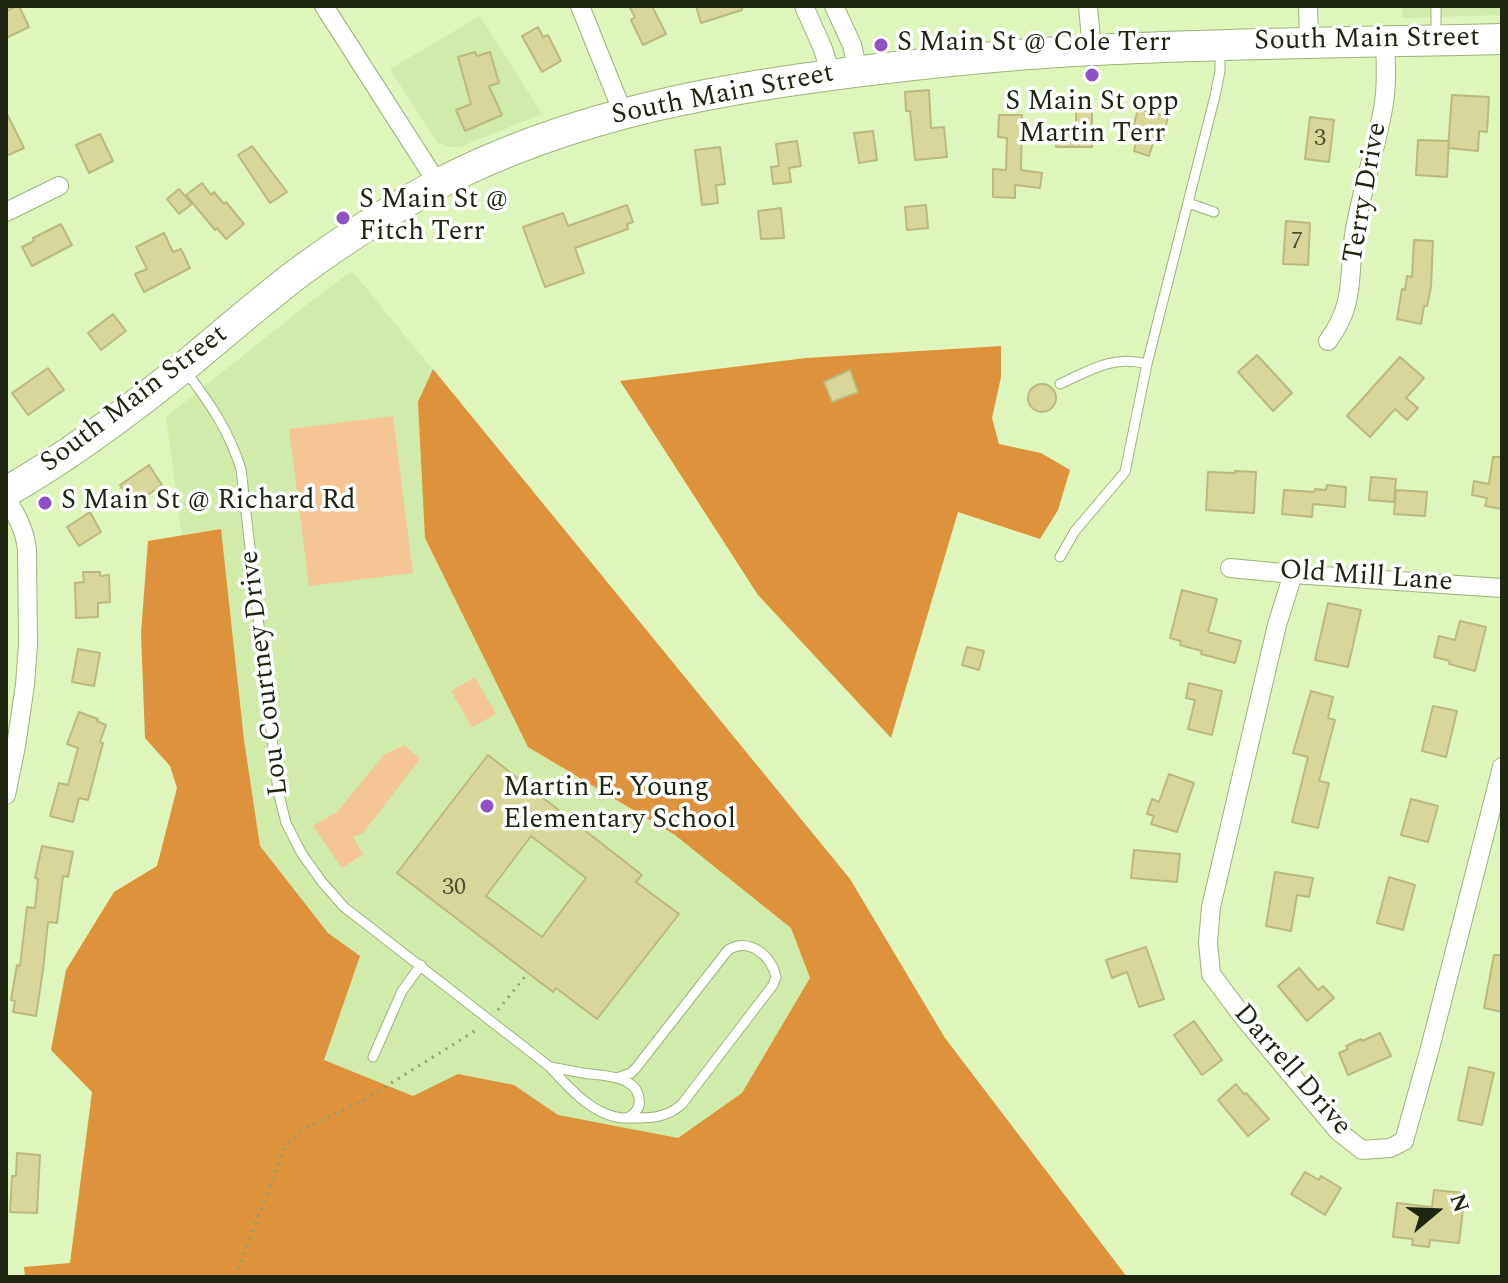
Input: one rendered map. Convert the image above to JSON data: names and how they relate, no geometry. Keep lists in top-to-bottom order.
{
  "streets": {
    "main road": ["South Main Street"],
    "street": ["Terry Drive", "Old Mill Lane", "Darrell Drive"],
    "lane": ["Lou Courtney Drive"]
  },
  "crossings": [
    ["South Main Street", "Terry Drive"],
    ["South Main Street", "Lou Courtney Drive"],
    ["Old Mill Lane", "Darrell Drive"]
  ],
  "places": [
    "S Main St @ Cole Terr",
    "S Main St opp Martin Terr",
    "S Main St @ Fitch Terr",
    "S Main St @ Richard Rd",
    "Martin E. Young Elementary School"
  ],
  "house_numbers": ["3", "7", "30"],
  "north": "right"
}
